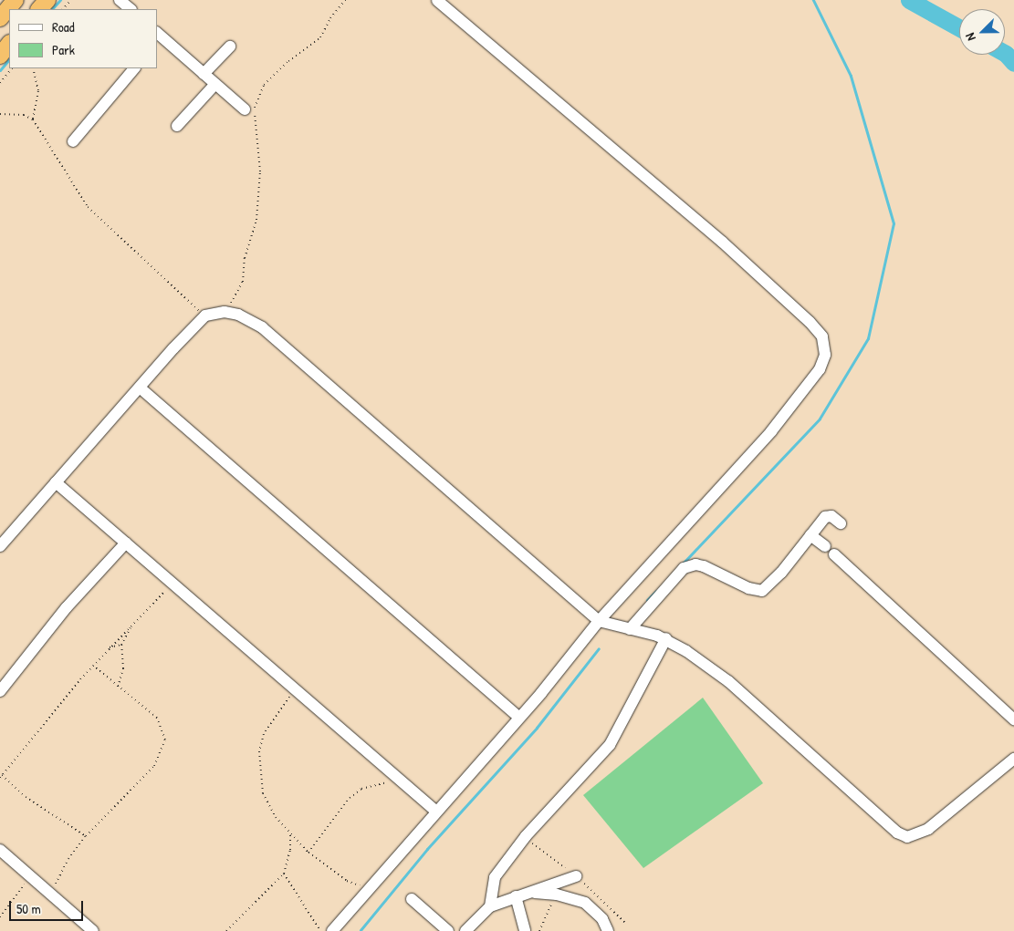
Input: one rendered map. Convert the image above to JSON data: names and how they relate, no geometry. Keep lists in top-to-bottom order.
{
  "legend": ["Road", "Park"],
  "scale_bar": "50 m",
  "north": "bottom left"
}
